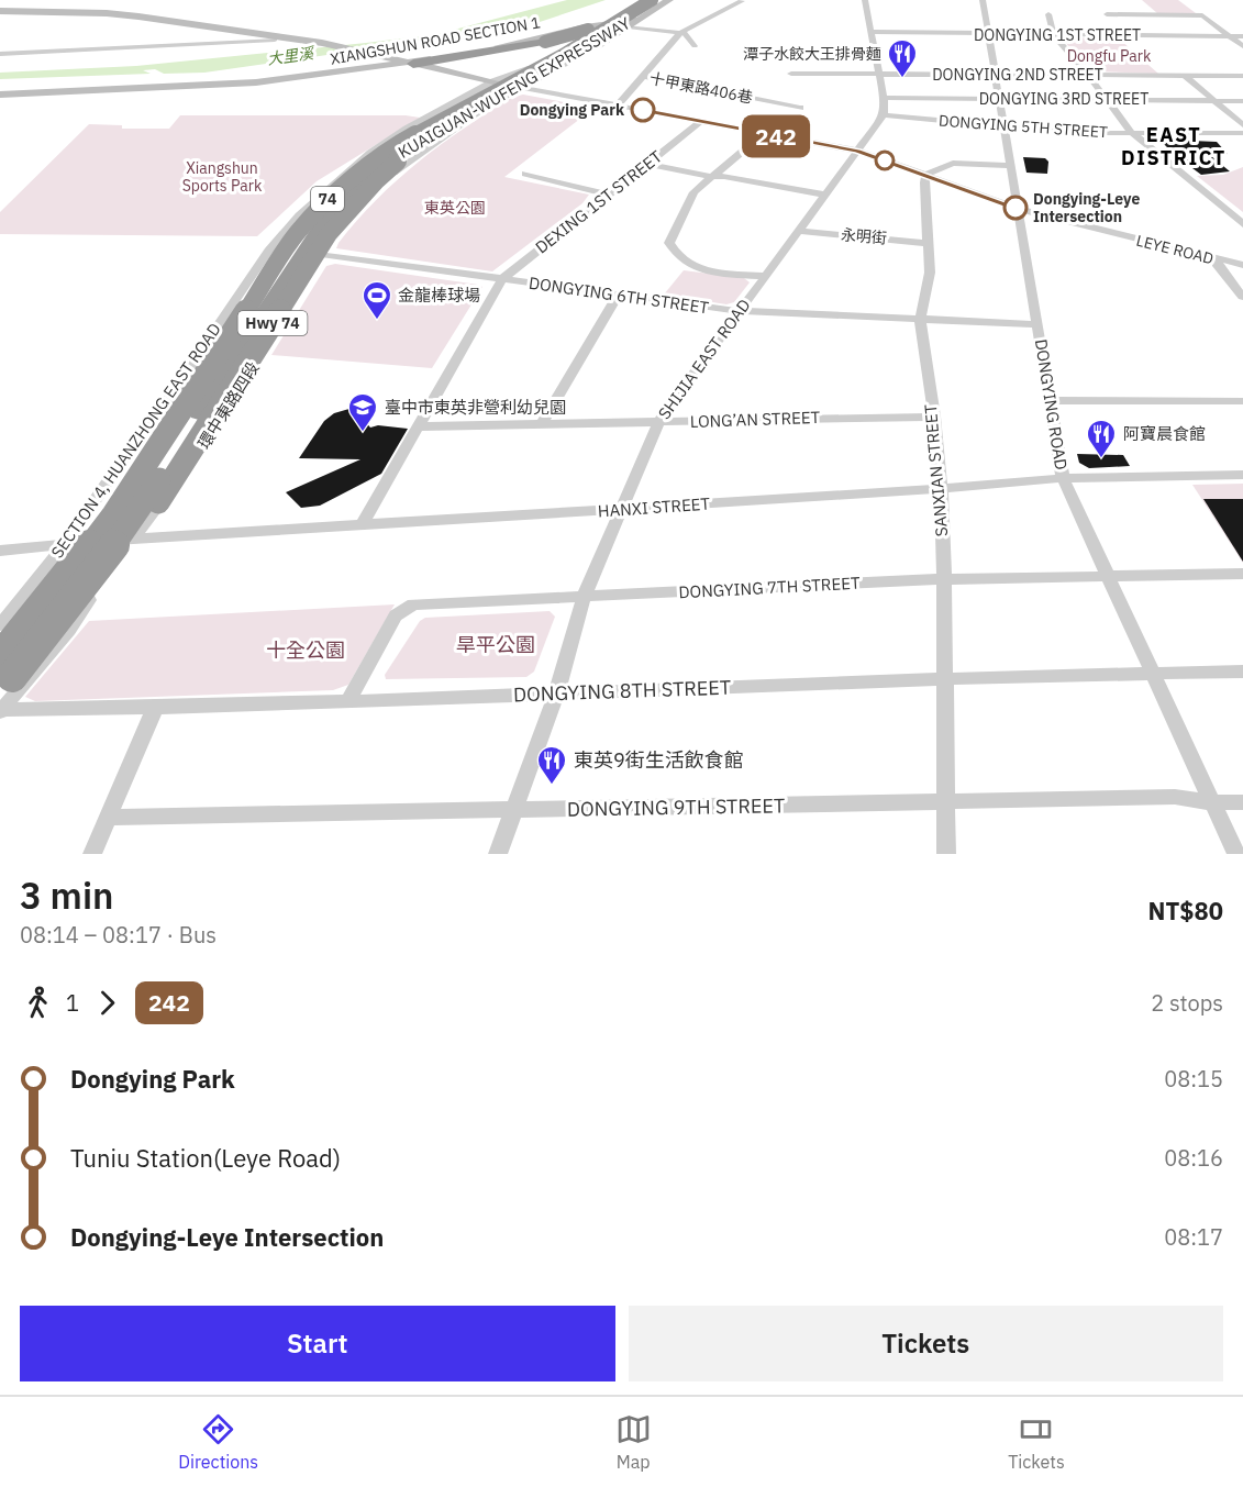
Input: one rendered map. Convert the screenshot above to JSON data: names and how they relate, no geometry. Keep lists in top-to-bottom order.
{
  "streets": {
    "highway": ["KUAIGUAN-WUFENG EXPRESSWAY", "74", "Hwy 74"],
    "street": [
      "DONGYING 1ST STREET",
      "XIANGSHUN ROAD SECTION 1",
      "DONGYING 2ND STREET",
      "十甲東路406巷",
      "DONGYING 3RD STREET",
      "DONGYING 5TH STREET",
      "DEXING 1ST STREET",
      "永明街",
      "LEYE ROAD",
      "DONGYING 6TH STREET",
      "SHIJIA EAST ROAD",
      "DONGYING ROAD",
      "環中東路四段",
      "LONG’AN STREET",
      "SECTION 4, HUANZHONG EAST ROAD",
      "SANXIAN STREET",
      "HANXI STREET",
      "DONGYING 7TH STREET",
      "DONGYING 8TH STREET",
      "DONGYING 9TH STREET"
    ]
  },
  "crossings": [
    ["DONGYING 1ST STREET", "DONGYING ROAD"],
    ["XIANGSHUN ROAD SECTION 1", "SECTION 4, HUANZHONG EAST ROAD"],
    ["DONGYING 2ND STREET", "DONGYING ROAD"],
    ["KUAIGUAN-WUFENG EXPRESSWAY", "Hwy 74"],
    ["DONGYING 3RD STREET", "DONGYING ROAD"],
    ["DONGYING 5TH STREET", "SHIJIA EAST ROAD"],
    ["DONGYING 5TH STREET", "DONGYING ROAD"],
    ["DEXING 1ST STREET", "LEYE ROAD"],
    ["DEXING 1ST STREET", "DONGYING 6TH STREET"],
    ["DEXING 1ST STREET", "LONG’AN STREET"],
    ["DEXING 1ST STREET", "HANXI STREET"],
    ["永明街", "SHIJIA EAST ROAD"],
    ["永明街", "SANXIAN STREET"],
    ["LEYE ROAD", "SHIJIA EAST ROAD"],
    ["LEYE ROAD", "DONGYING ROAD"],
    ["LEYE ROAD", "SECTION 4, HUANZHONG EAST ROAD"],
    ["LEYE ROAD", "SANXIAN STREET"],
    ["DONGYING 6TH STREET", "SHIJIA EAST ROAD"],
    ["DONGYING 6TH STREET", "DONGYING ROAD"],
    ["DONGYING 6TH STREET", "環中東路四段"],
    ["DONGYING 6TH STREET", "SANXIAN STREET"],
    ["Hwy 74", "環中東路四段"],
    ["Hwy 74", "SECTION 4, HUANZHONG EAST ROAD"],
    ["SHIJIA EAST ROAD", "LONG’AN STREET"],
    ["SHIJIA EAST ROAD", "HANXI STREET"],
    ["SHIJIA EAST ROAD", "DONGYING 7TH STREET"],
    ["SHIJIA EAST ROAD", "DONGYING 8TH STREET"],
    ["SHIJIA EAST ROAD", "DONGYING 9TH STREET"],
    ["DONGYING ROAD", "HANXI STREET"],
    ["DONGYING ROAD", "DONGYING 7TH STREET"],
    ["DONGYING ROAD", "DONGYING 8TH STREET"],
    ["DONGYING ROAD", "DONGYING 9TH STREET"],
    ["環中東路四段", "SECTION 4, HUANZHONG EAST ROAD"],
    ["LONG’AN STREET", "SANXIAN STREET"],
    ["SECTION 4, HUANZHONG EAST ROAD", "HANXI STREET"],
    ["SECTION 4, HUANZHONG EAST ROAD", "DONGYING 8TH STREET"],
    ["SANXIAN STREET", "HANXI STREET"],
    ["SANXIAN STREET", "DONGYING 7TH STREET"],
    ["SANXIAN STREET", "DONGYING 8TH STREET"],
    ["SANXIAN STREET", "DONGYING 9TH STREET"],
    ["DONGYING 7TH STREET", "DONGYING 8TH STREET"]
  ],
  "districts": ["EAST DISTRICT"],
  "water": ["大里溪"],
  "parks": [
    "Dongfu Park",
    "Xiangshun Sports Park",
    "東英公園",
    "旱平公園",
    "十全公園"
  ],
  "places": {
    "restaurant": ["潭子水餃大王排骨麵", "阿寶晨食館", "東英9街生活飲食館"],
    "other": ["Dongying Park", "Dongying-Leye Intersection"],
    "sports": ["金龍棒球場"],
    "school or university": ["臺中市東英非營利幼兒園"]
  },
  "lines": ["bus line 242"],
  "page": {
    "on_map": "242",
    "heading": ["3 min", "08:14 – 08:17 · Bus", "NT$80"],
    "legs": ["1", "242", "2 stops"],
    "list": [
      {
        "name": "Dongying Park",
        "value": "08:15"
      },
      {
        "name": "Tuniu Station(Leye Road)",
        "value": "08:16"
      },
      {
        "name": "Dongying-Leye Intersection",
        "value": "08:17"
      }
    ],
    "buttons": ["Start", "Tickets"],
    "tabs": ["Directions", "Map", "Tickets"]
  }
}
